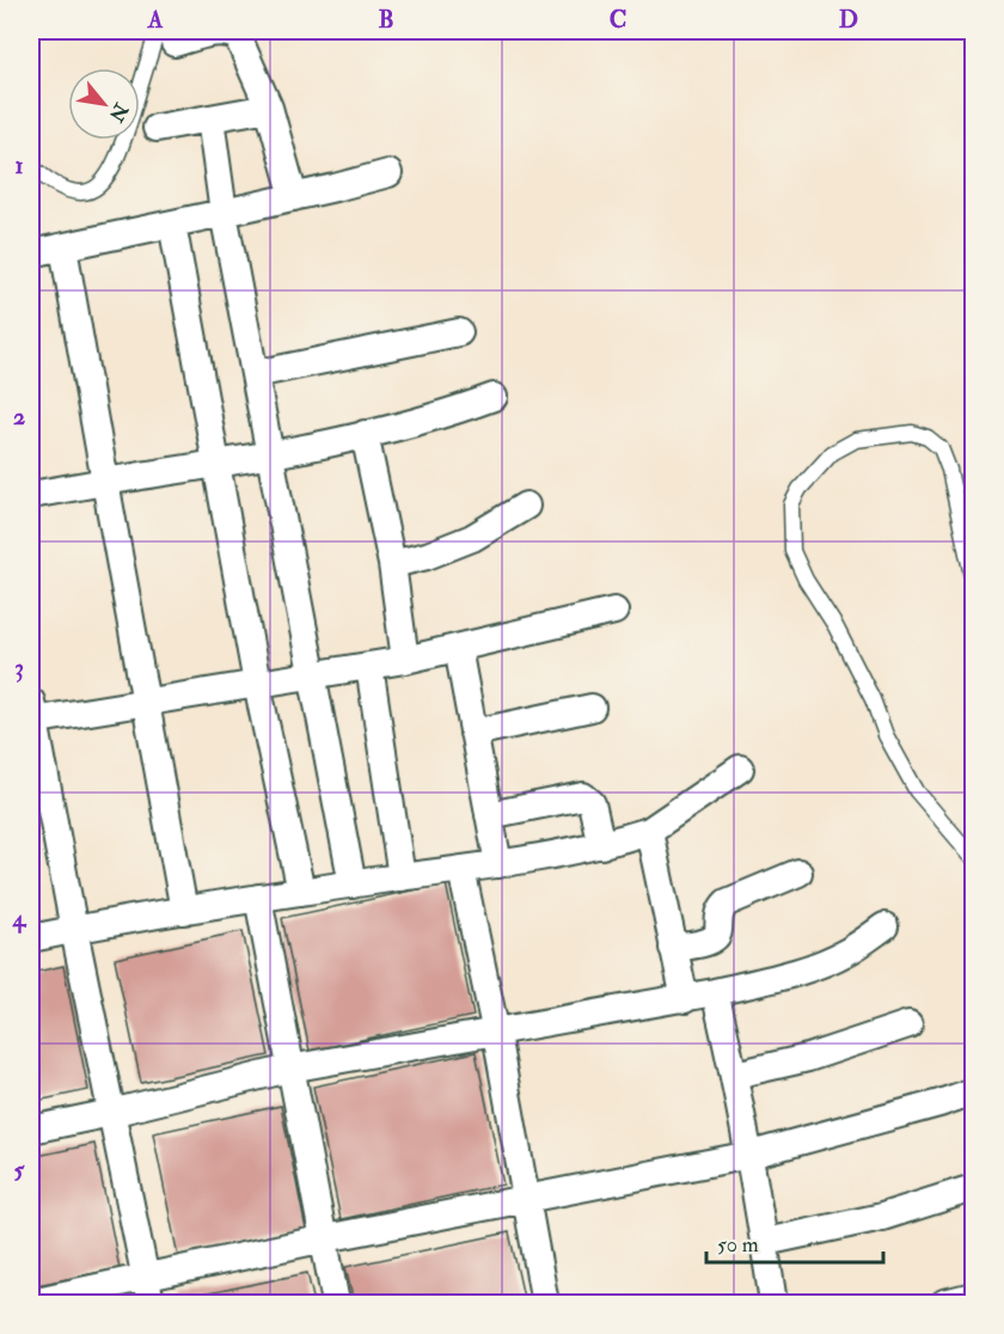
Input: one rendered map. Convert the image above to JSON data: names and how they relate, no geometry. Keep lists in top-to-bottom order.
{
  "scale_bar": "50 m",
  "north": "bottom right",
  "grid": {
    "columns": [
      "A",
      "B",
      "C",
      "D"
    ],
    "rows": [
      "1",
      "2",
      "3",
      "4",
      "5"
    ]
  }
}
